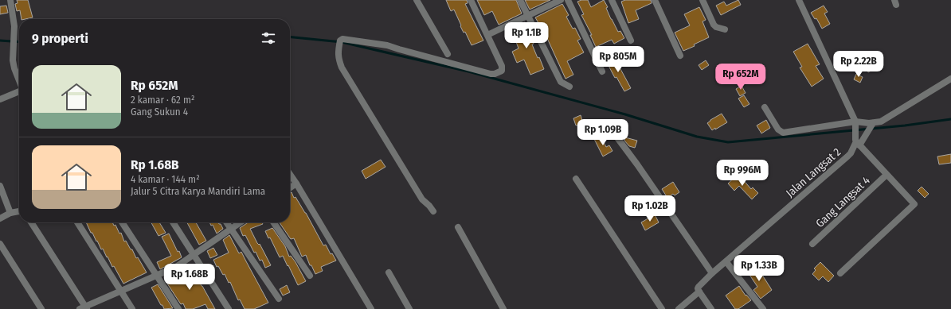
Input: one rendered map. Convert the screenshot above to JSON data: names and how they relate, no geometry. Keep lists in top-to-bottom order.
{
  "streets": {
    "street": ["Jalan Langsat 2", "Gang Langsat 4"]
  },
  "page": {
    "heading": "9 properti",
    "price": [
      "Rp 1.1B",
      "Rp 805M",
      "Rp 2.22B",
      "Rp 652M",
      "Rp 1.09B",
      "Rp 996M",
      "Rp 1.02B",
      "Rp 1.33B",
      "Rp 1.68B"
    ],
    "list": [
      {
        "name": "Rp 652M",
        "note": "2 kamar · 62 m² · Gang Sukun 4"
      },
      {
        "name": "Rp 1.68B",
        "note": "4 kamar · 144 m² · Jalur 5 Citra Karya Mandiri Lama"
      }
    ]
  }
}
